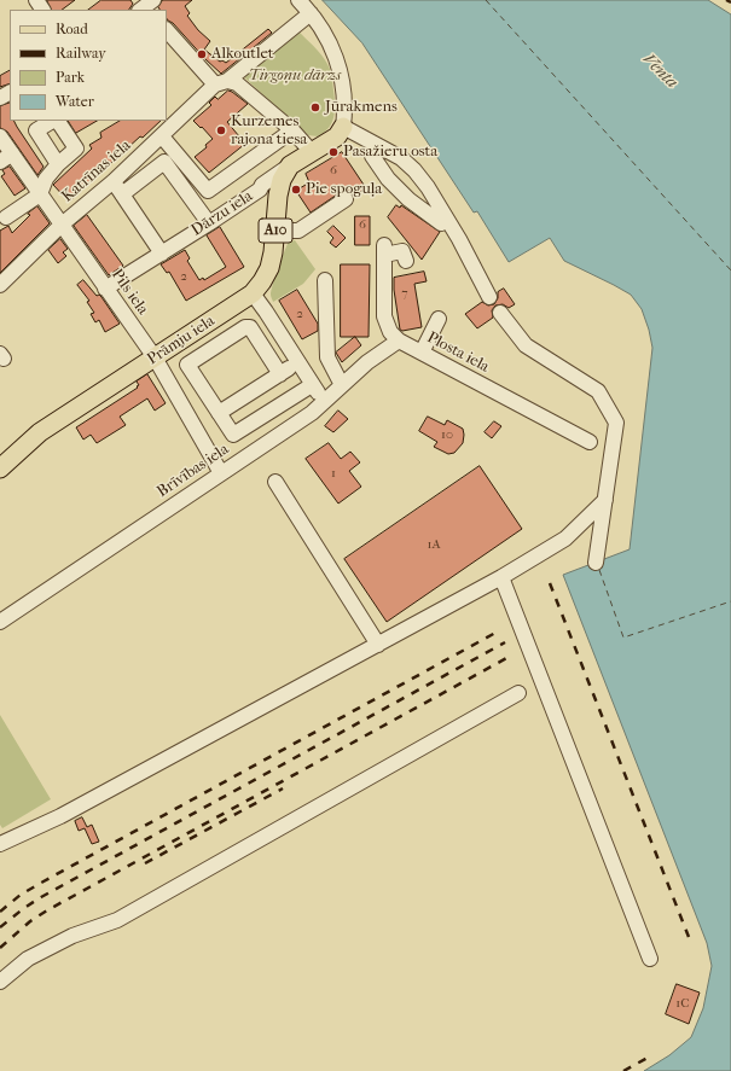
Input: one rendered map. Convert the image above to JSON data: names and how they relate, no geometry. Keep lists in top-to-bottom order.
{
  "streets": {
    "main road": ["Dārzu iela", "A10", "Prāmju iela"],
    "street": [
      "Katrīnas iela",
      "Pils iela",
      "Plosta iela",
      "Brīvības iela"
    ]
  },
  "crossings": [
    ["Katrīnas iela", "Pils iela"],
    ["Dārzu iela", "Pils iela"],
    ["Dārzu iela", "Prāmju iela"],
    ["Pils iela", "Prāmju iela"],
    ["Pils iela", "Brīvības iela"],
    ["Plosta iela", "Brīvības iela"]
  ],
  "water": ["Venta"],
  "parks": ["Tirgoņu dārzs"],
  "places": [
    "Alkoutlet",
    "Jūrakmens",
    "Kurzemes rajona tiesa",
    "Pasažieru osta",
    "Pie spoguļa"
  ],
  "house_numbers": [
    "6",
    "6",
    "2",
    "7",
    "2",
    "10",
    "1",
    "1A",
    "1C"
  ],
  "legend": [
    "Road",
    "Railway",
    "Park",
    "Water"
  ]
}
